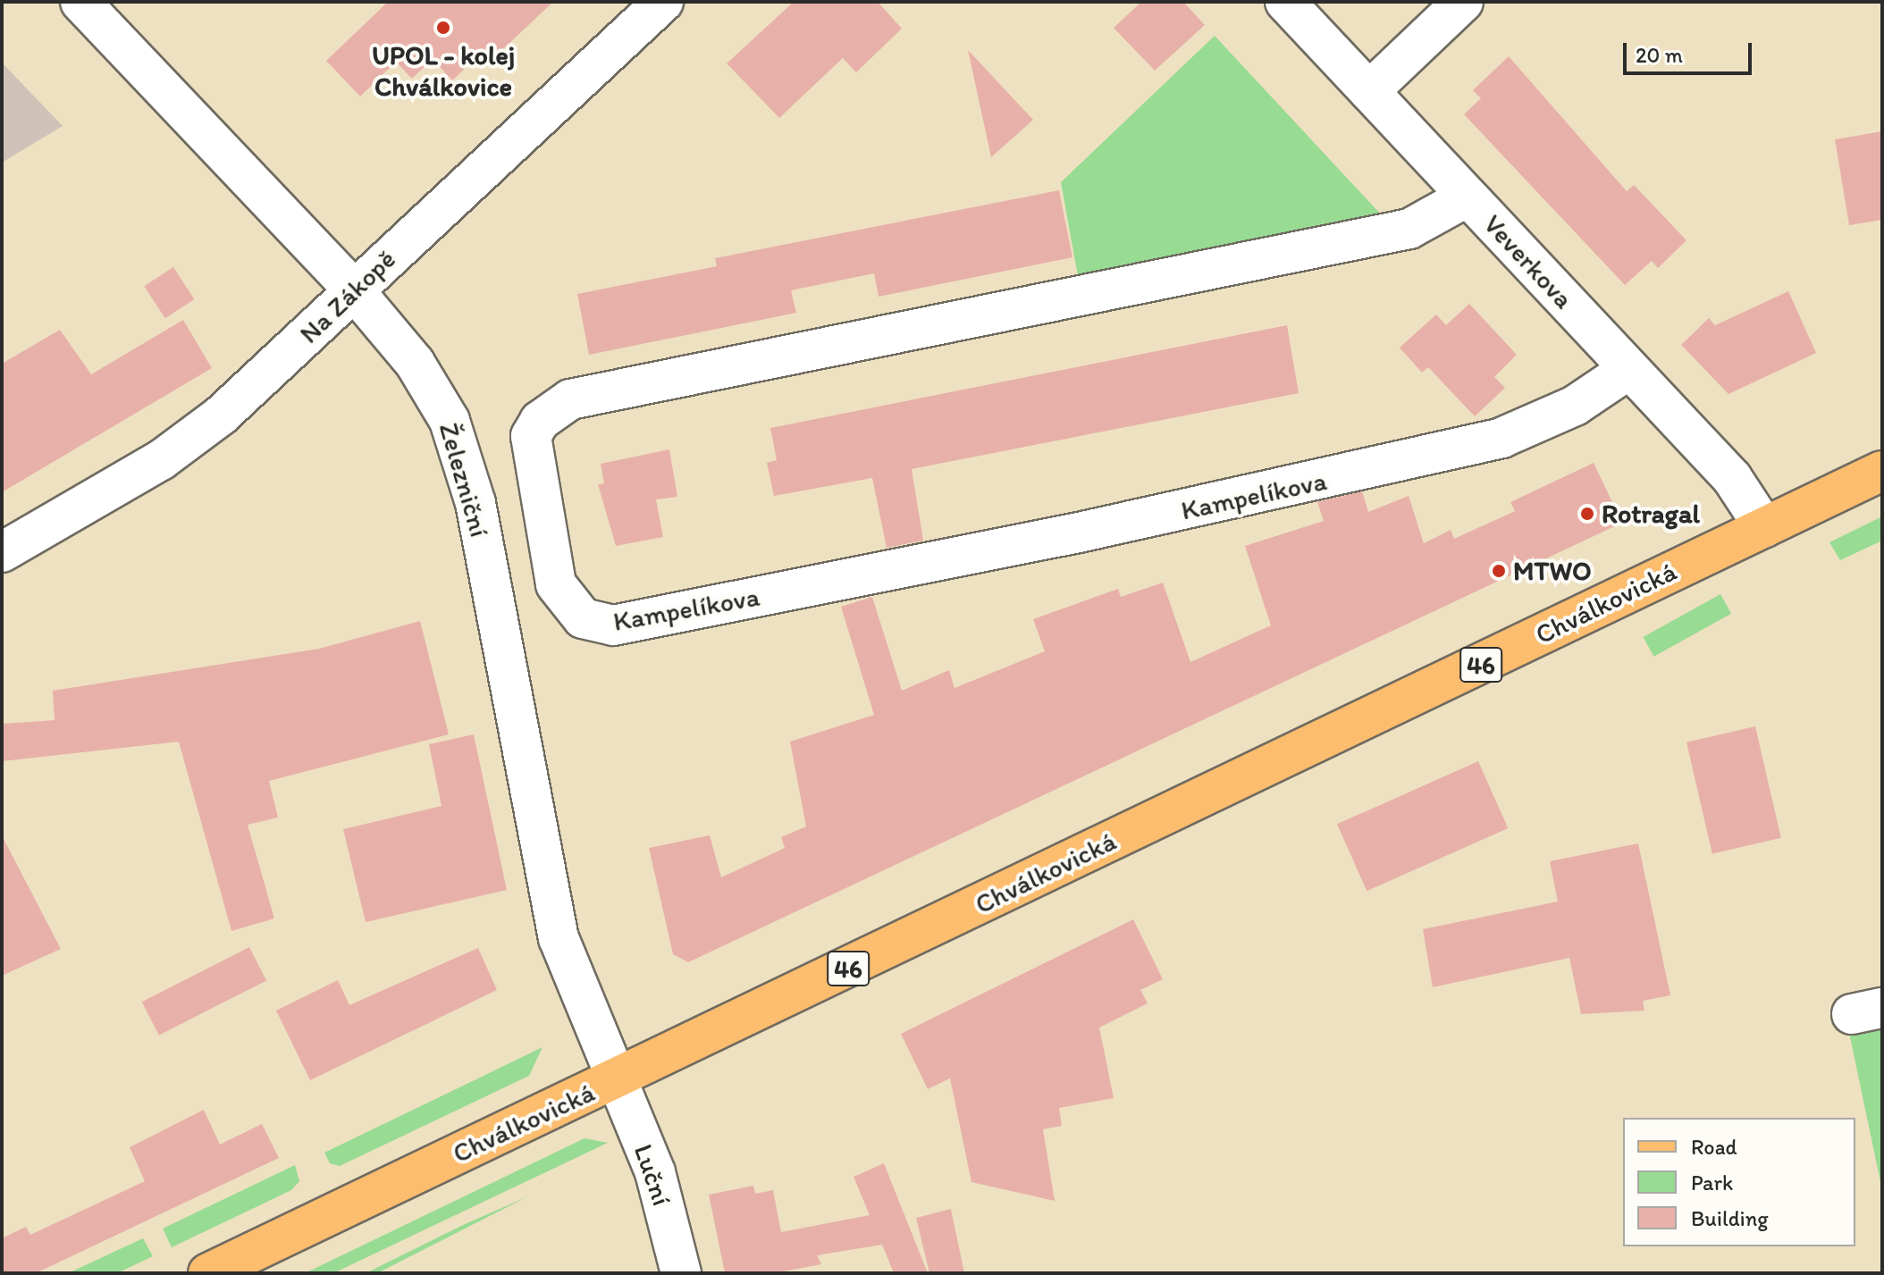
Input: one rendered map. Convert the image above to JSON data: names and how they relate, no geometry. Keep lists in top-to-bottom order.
{
  "streets": {
    "main road": ["Chválkovická", "46"],
    "street": [
      "Veverkova",
      "Na Zákopě",
      "Železniční",
      "Kampelíkova",
      "Luční"
    ]
  },
  "crossings": [
    ["Veverkova", "Kampelíkova"],
    ["Veverkova", "Chválkovická"],
    ["Na Zákopě", "Železniční"],
    ["Železniční", "Chválkovická"],
    ["Železniční", "Luční"],
    ["Chválkovická", "Luční"]
  ],
  "places": ["UPOL - kolej Chválkovice", "Rotragal", "MTWO"],
  "legend": ["Road", "Park", "Building"],
  "scale_bar": "20 m"
}
